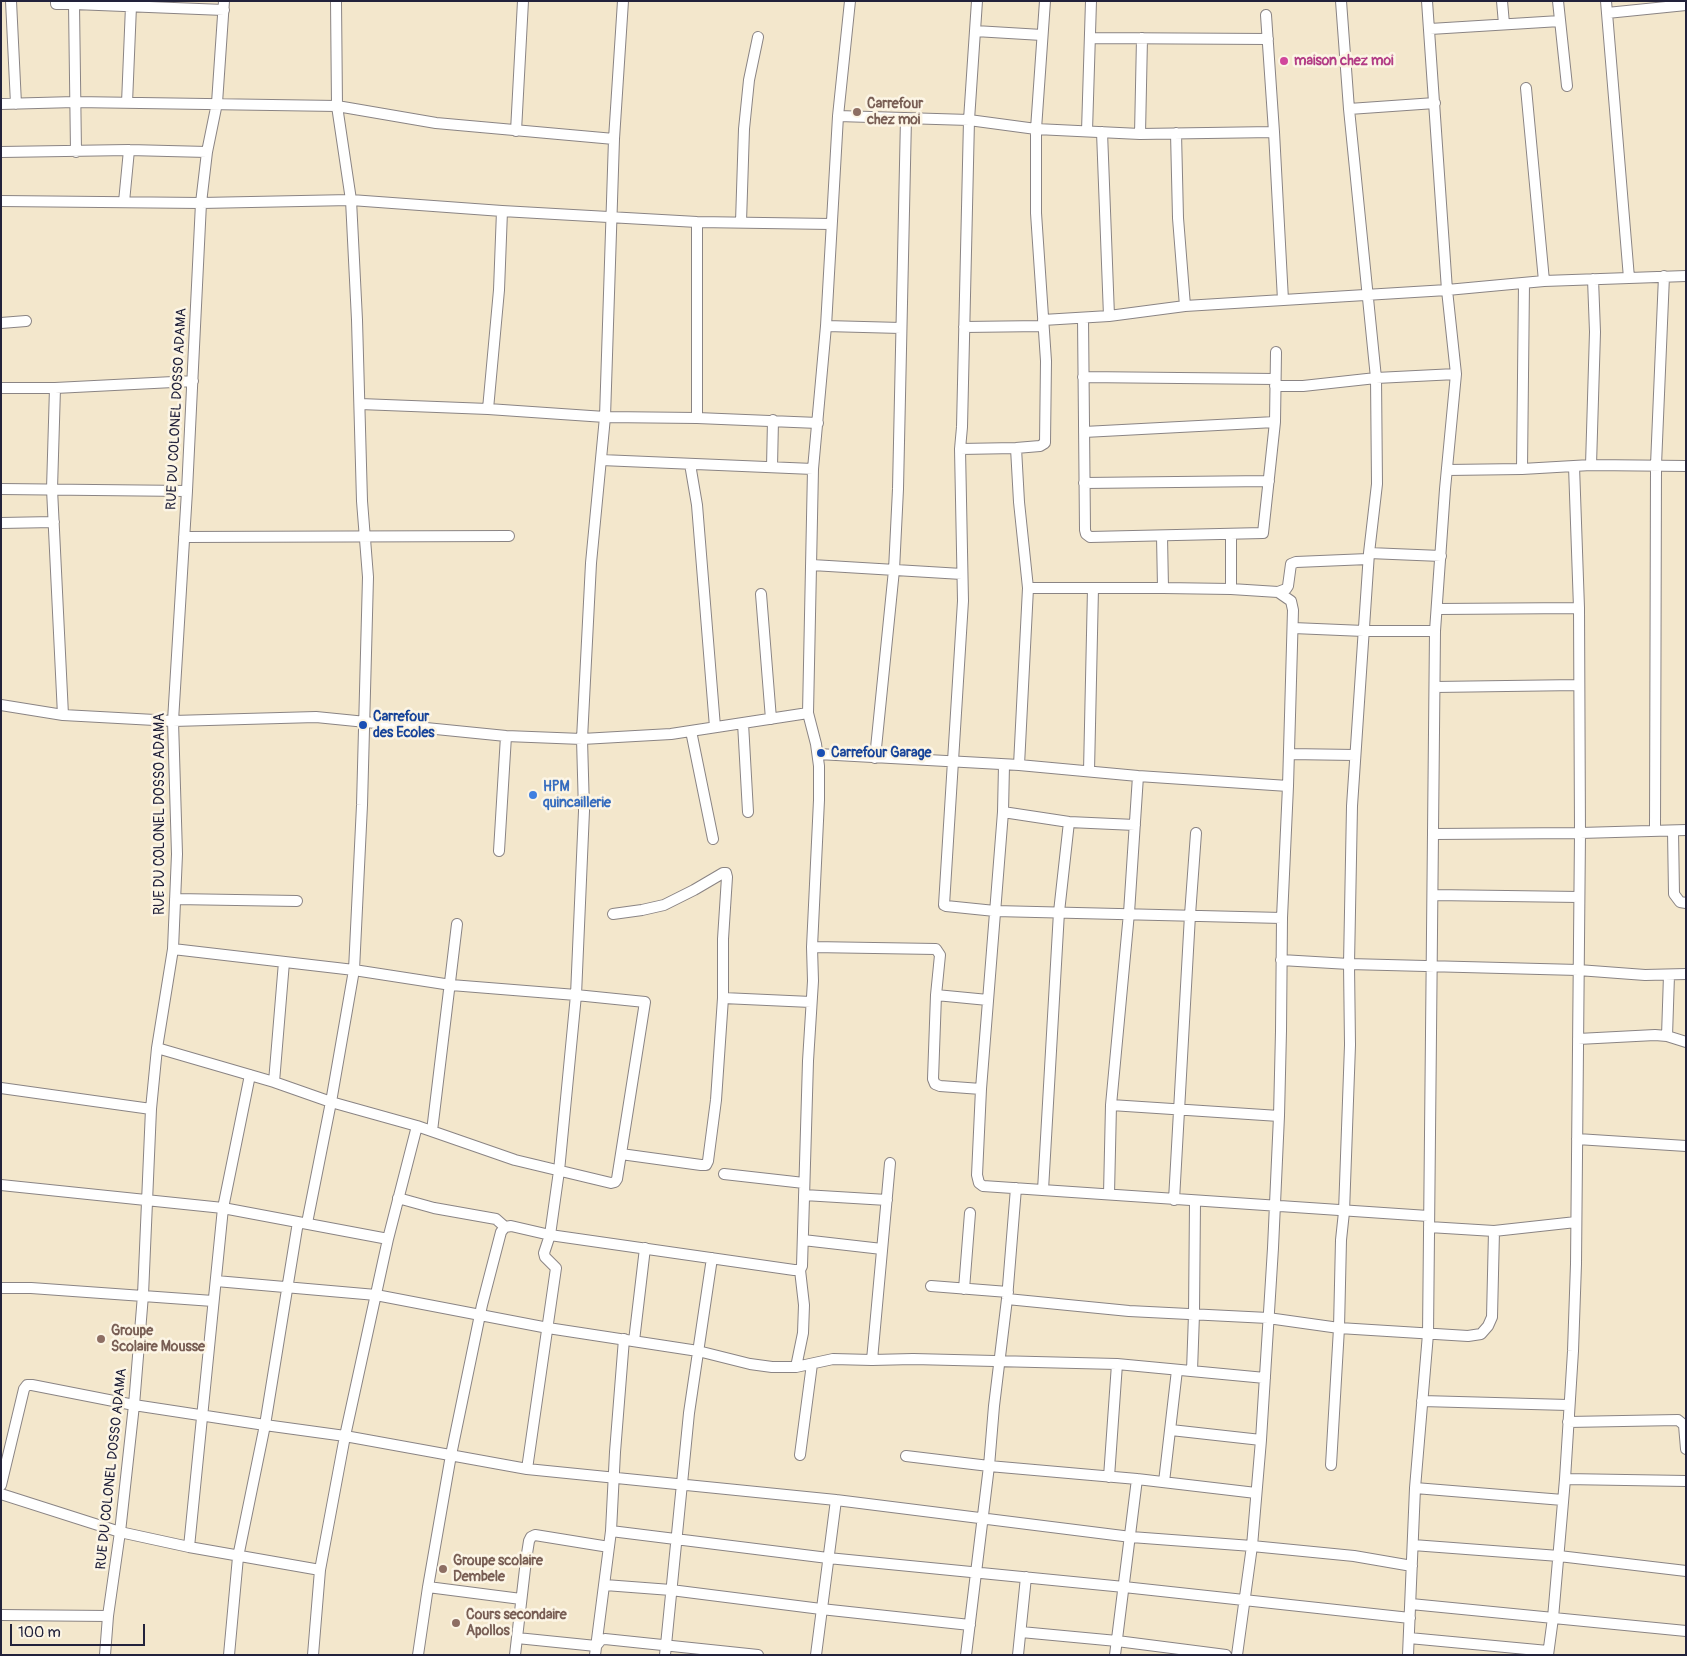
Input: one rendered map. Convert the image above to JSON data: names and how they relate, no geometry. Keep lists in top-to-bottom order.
{
  "streets": {
    "street": ["RUE DU COLONEL DOSSO ADAMA"]
  },
  "places": [
    "maison chez moi",
    "Carrefour chez moi",
    "Carrefour des Ecoles",
    "Carrefour Garage",
    "HPM quincaillerie",
    "Groupe Scolaire Mousse",
    "Groupe scolaire Dembele",
    "Cours secondaire Apollos"
  ],
  "scale_bar": "100 m"
}
